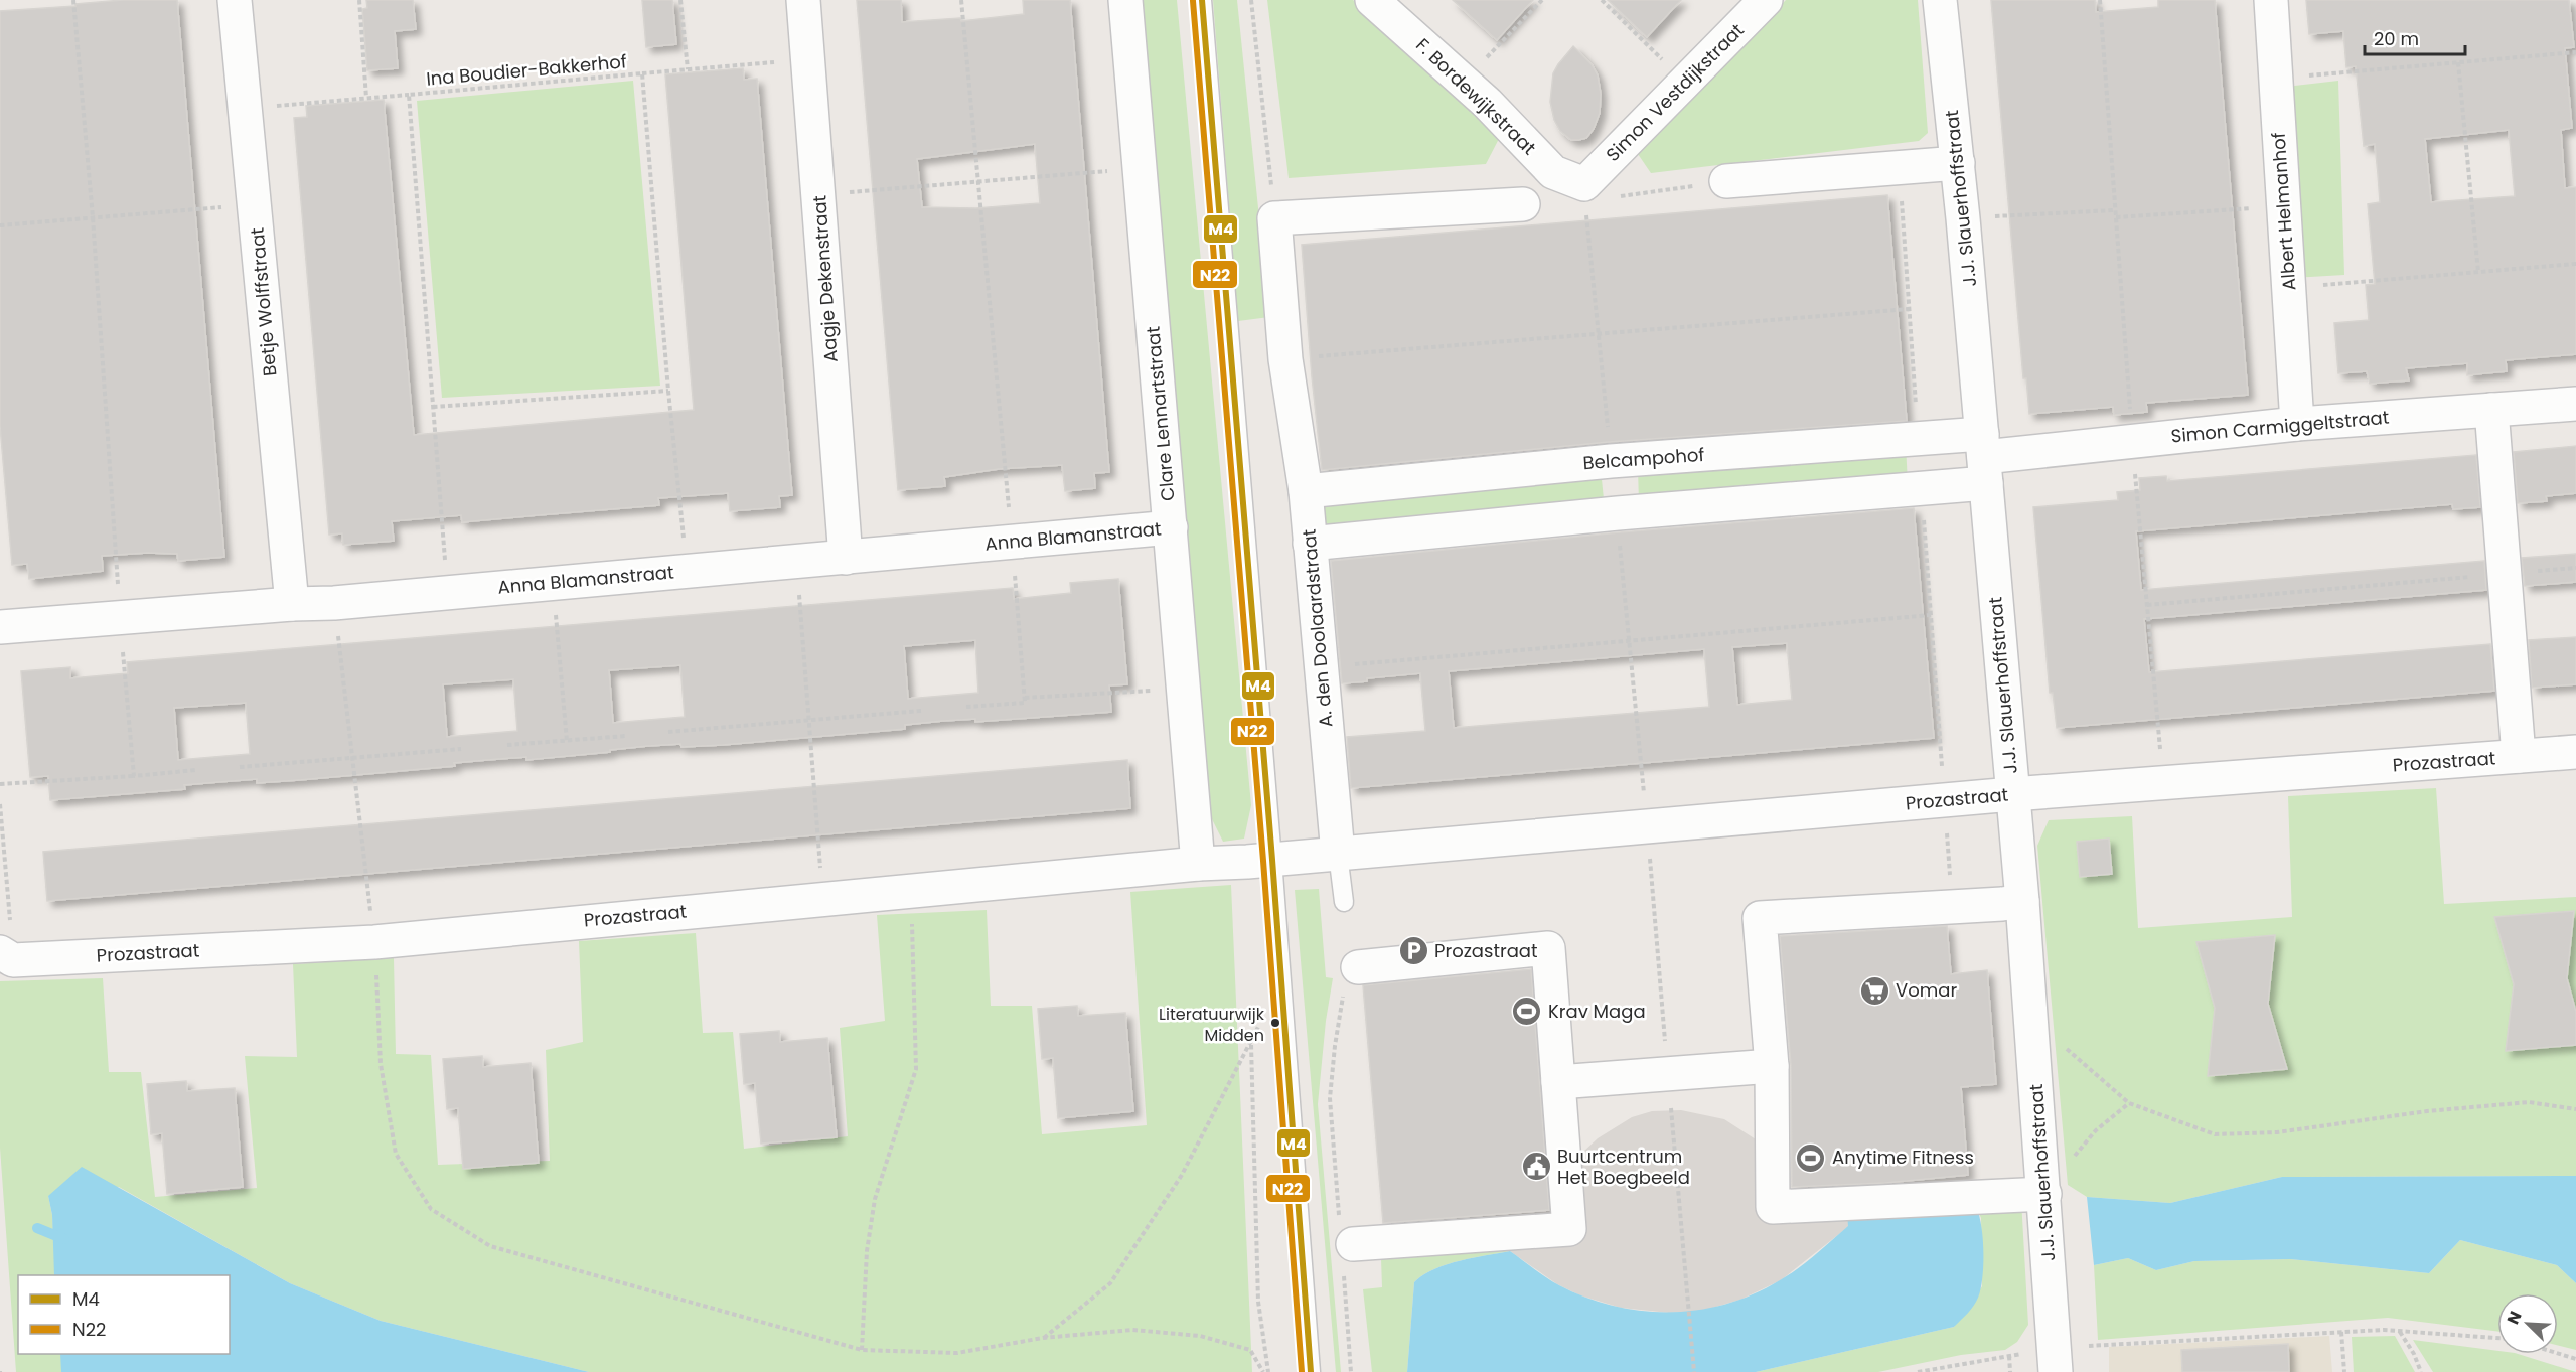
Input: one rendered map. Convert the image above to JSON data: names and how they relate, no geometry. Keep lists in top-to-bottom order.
{
  "streets": {
    "street": [
      "Simon Vestdijkstraat",
      "F. Bordewijkstraat",
      "J.J. Slauerhoffstraat",
      "Albert Helmanhof",
      "Aagje Dekenstraat",
      "Betje Wolffstraat",
      "Clare Lennartstraat",
      "Simon Carmiggeltstraat",
      "Belcampohof",
      "Anna Blamanstraat",
      "A. den Doolaardstraat",
      "Prozastraat"
    ],
    "path": ["Ina Boudier-Bakkerhof"]
  },
  "crossings": [
    ["Ina Boudier-Bakkerhof", "Anna Blamanstraat"],
    ["Simon Vestdijkstraat", "F. Bordewijkstraat"],
    ["J.J. Slauerhoffstraat", "Simon Carmiggeltstraat"],
    ["J.J. Slauerhoffstraat", "Belcampohof"],
    ["J.J. Slauerhoffstraat", "Prozastraat"],
    ["Albert Helmanhof", "Simon Carmiggeltstraat"],
    ["Aagje Dekenstraat", "Anna Blamanstraat"],
    ["Betje Wolffstraat", "Anna Blamanstraat"],
    ["Clare Lennartstraat", "Anna Blamanstraat"],
    ["Clare Lennartstraat", "Prozastraat"],
    ["Simon Carmiggeltstraat", "Belcampohof"],
    ["Belcampohof", "A. den Doolaardstraat"],
    ["A. den Doolaardstraat", "Prozastraat"]
  ],
  "places": {
    "parking": ["Prozastraat"],
    "supermarket": ["Vomar"],
    "sports": ["Krav Maga", "Anytime Fitness"],
    "other": ["Literatuurwijk Midden"],
    "public building": ["Buurtcentrum Het Boegbeeld"]
  },
  "lines": ["transit line M4", "transit line N22"],
  "legend": ["M4", "N22"],
  "scale_bar": "20 m",
  "north": "top left"
}
